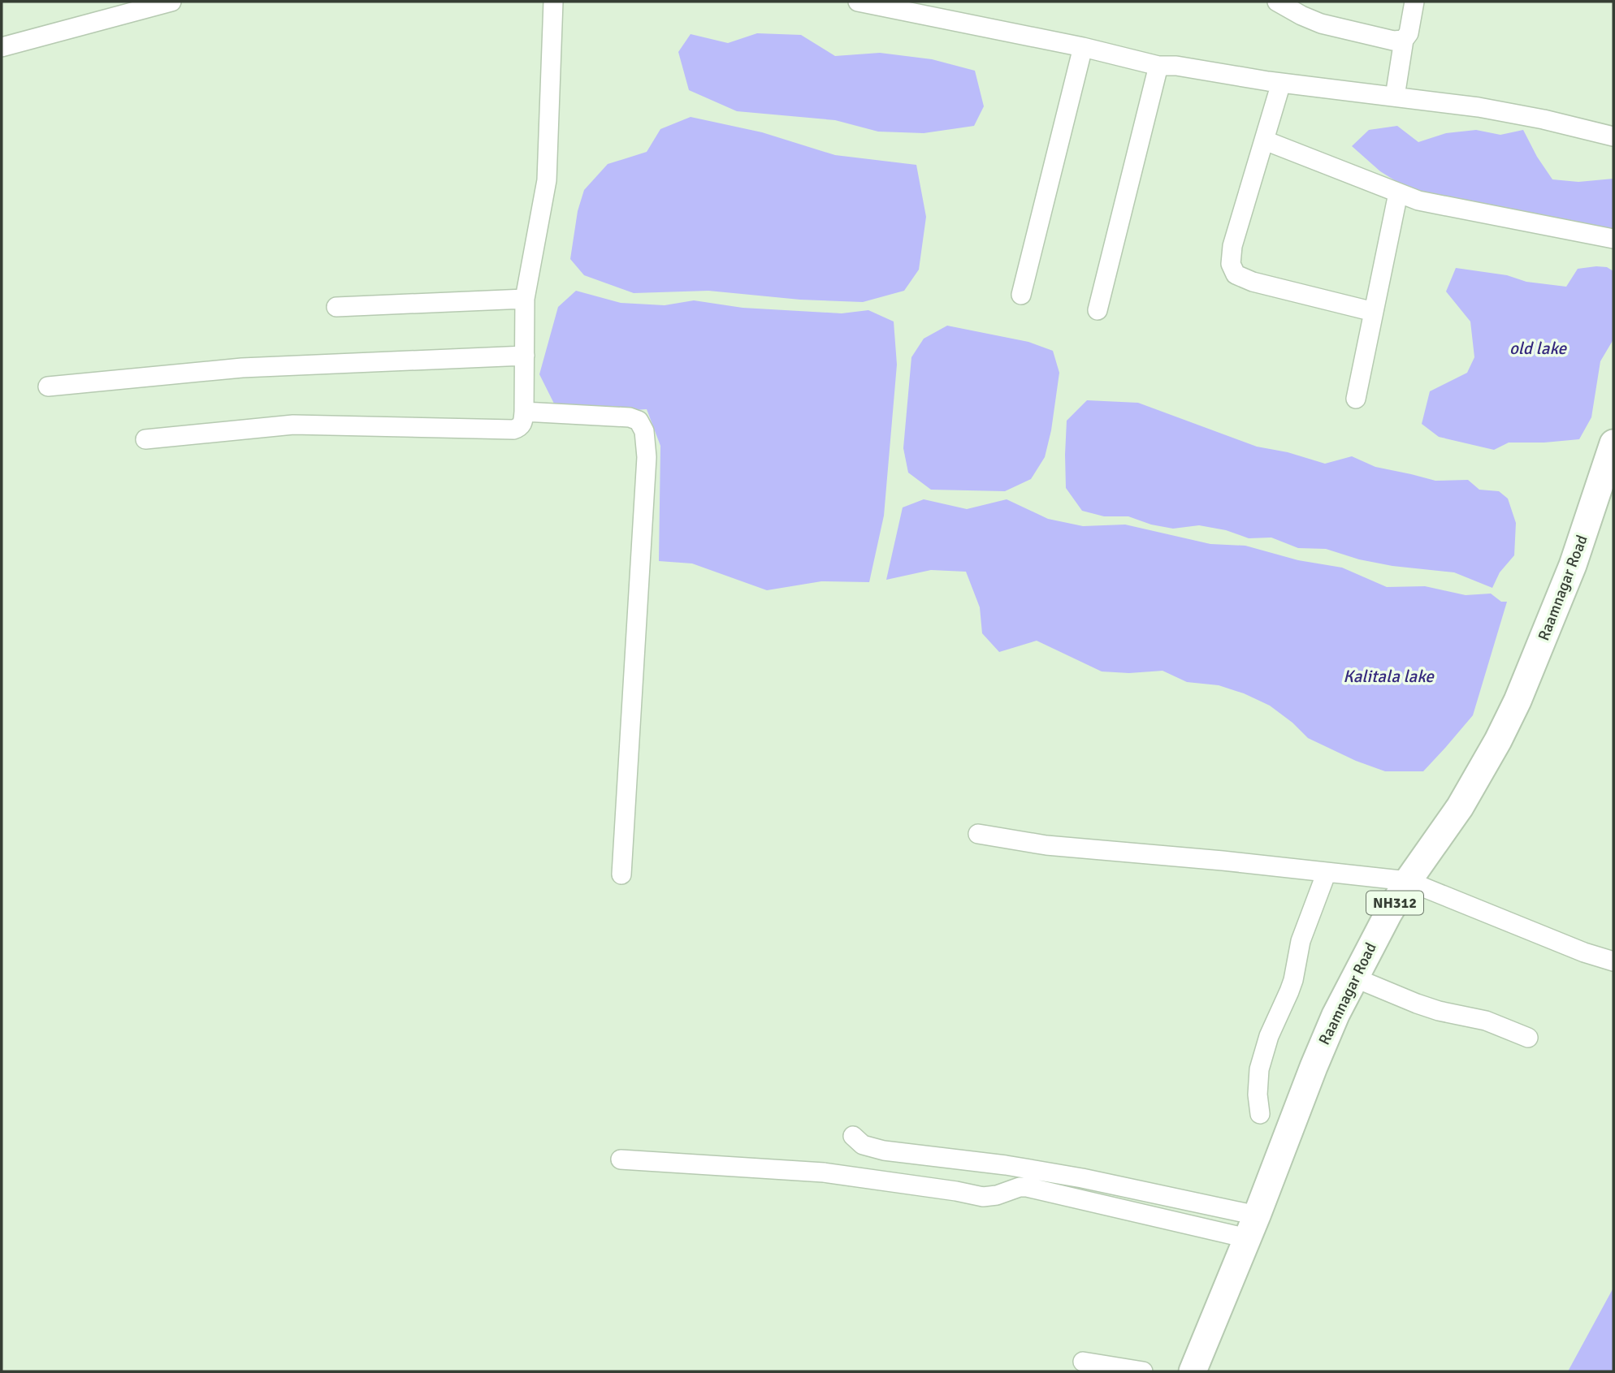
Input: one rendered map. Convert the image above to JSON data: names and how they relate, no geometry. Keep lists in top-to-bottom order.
{
  "streets": {
    "highway": ["Raamnagar Road", "NH312"]
  },
  "water": ["old lake", "Kalitala lake"]
}
